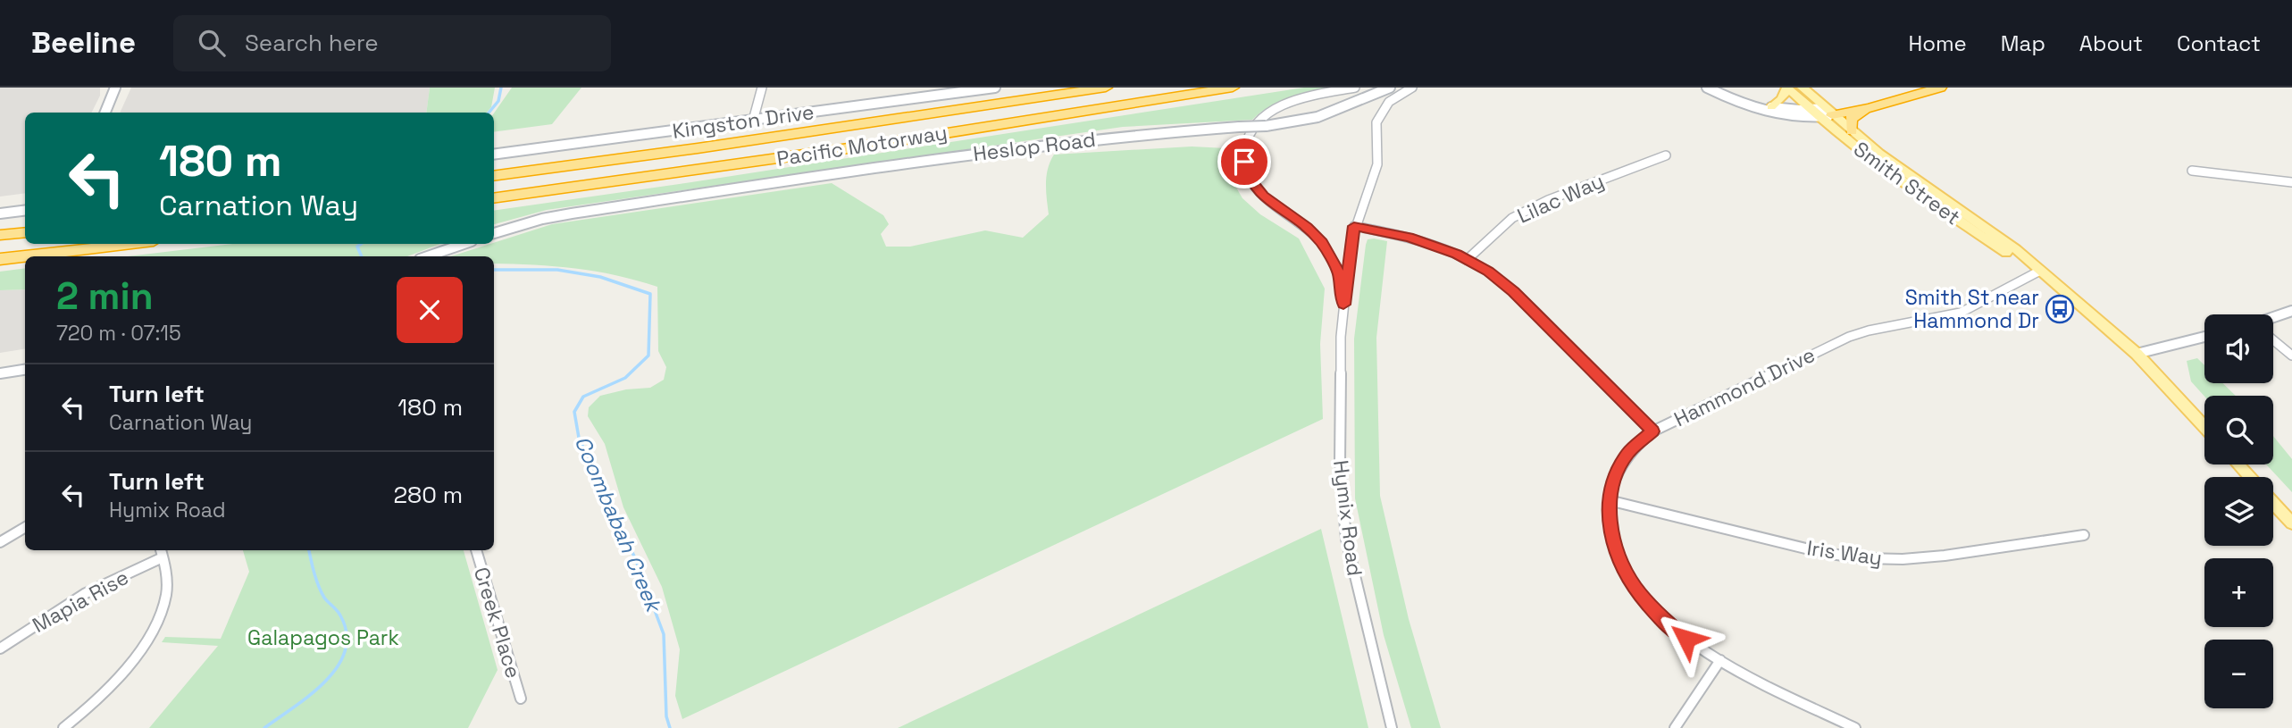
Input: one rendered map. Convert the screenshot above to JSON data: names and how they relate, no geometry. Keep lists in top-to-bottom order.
{
  "streets": {
    "highway": ["Pacific Motorway"],
    "main road": ["Smith Street"],
    "street": [
      "Kingston Drive",
      "Heslop Road",
      "Lilac Way",
      "Hammond Drive",
      "Hymix Road",
      "Iris Way",
      "Mapia Rise",
      "Creek Place"
    ]
  },
  "crossings": [
    ["Smith Street", "Hammond Drive"],
    ["Hammond Drive", "Iris Way"]
  ],
  "water": ["Coombabah Creek"],
  "parks": ["Galapagos Park"],
  "places": {
    "bus stop": ["Smith St near Hammond Dr"]
  },
  "page": {
    "header": "Beeline",
    "search": "Search here",
    "nav": [
      "Home",
      "Map",
      "About",
      "Contact"
    ],
    "turn": ["180 m", "Carnation Way"],
    "heading": ["2 min", "720 m · 07:15"],
    "map_buttons": ["+", "−"],
    "list": [
      {
        "name": "Turn left",
        "note": "Carnation Way",
        "value": "180 m"
      },
      {
        "name": "Turn left",
        "note": "Hymix Road",
        "value": "280 m"
      }
    ]
  }
}
